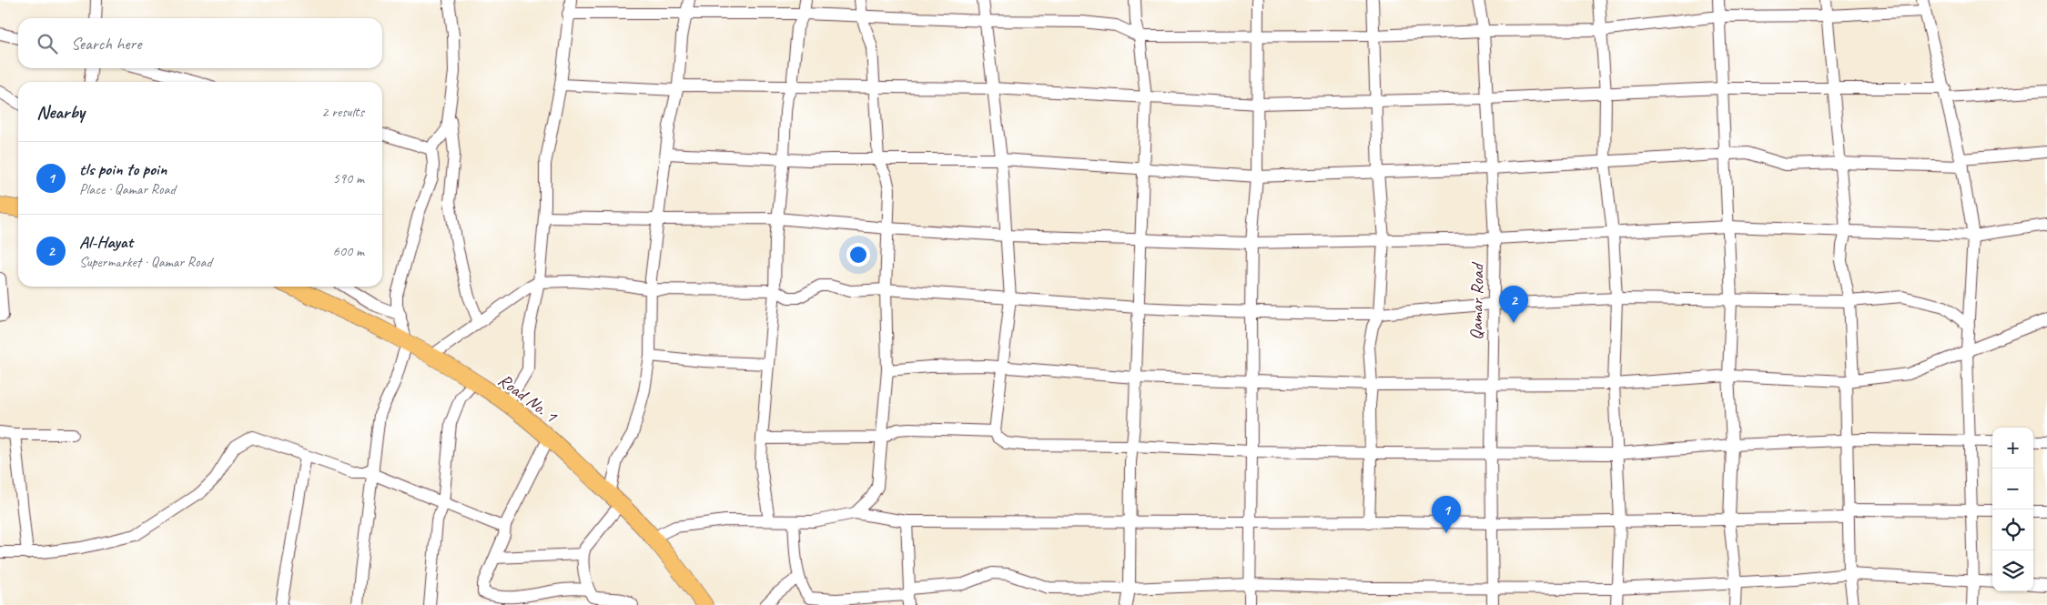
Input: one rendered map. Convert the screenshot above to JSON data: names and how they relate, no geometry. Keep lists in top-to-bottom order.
{
  "streets": {
    "highway": ["Road No. 1"],
    "street": ["Qamar Road"]
  },
  "page": {
    "search": "Search here",
    "heading": ["Nearby", "2 results"],
    "list": [
      {
        "mark": "1",
        "name": "tls poin to poin",
        "note": "Place · Qamar Road",
        "value": "590 m"
      },
      {
        "mark": "2",
        "name": "Al-Hayat",
        "note": "Supermarket · Qamar Road",
        "value": "600 m"
      }
    ],
    "pins": ["2", "1"],
    "map_buttons": ["+", "−"]
  }
}
